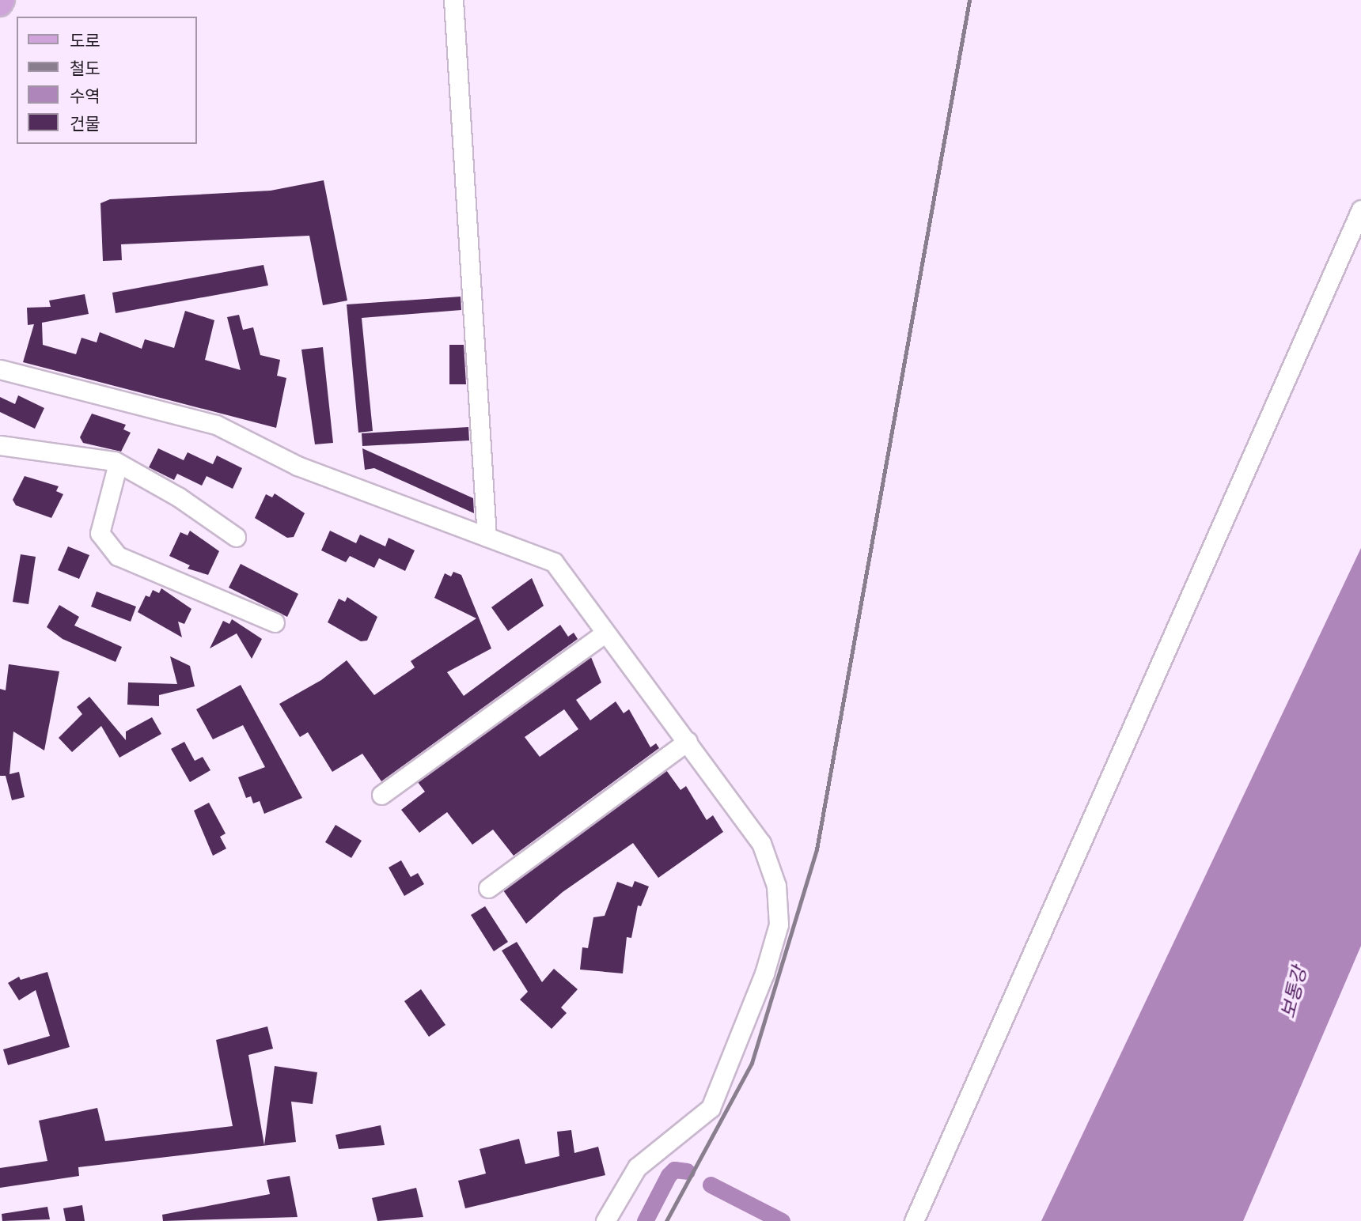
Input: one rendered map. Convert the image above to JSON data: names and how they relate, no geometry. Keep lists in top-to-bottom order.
{
  "water": ["보통강"],
  "legend": [
    "도로",
    "철도",
    "수역",
    "건물"
  ]
}
